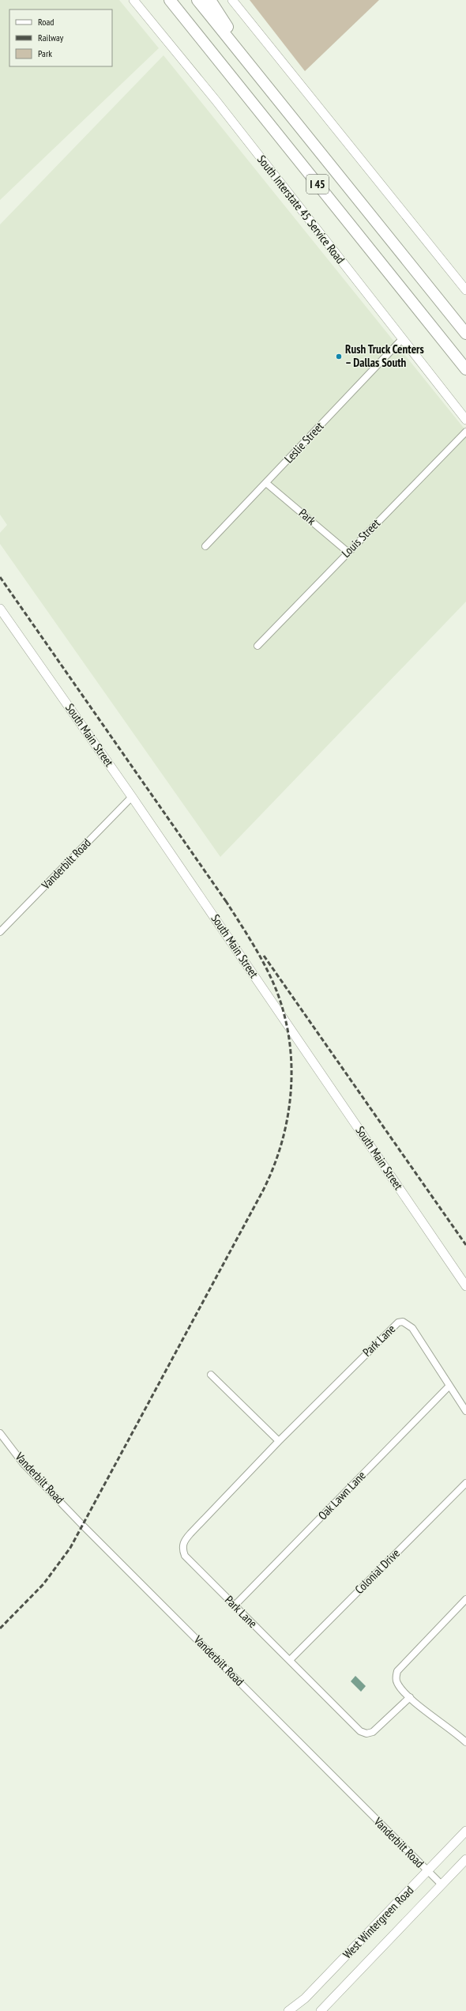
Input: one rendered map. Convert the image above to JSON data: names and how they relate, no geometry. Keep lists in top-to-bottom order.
{
  "streets": {
    "highway": ["I 45"],
    "main road": ["South Interstate 45 Service Road", "South Main Street", "West Wintergreen Road"],
    "street": [
      "Leslie Street",
      "Park",
      "Louis Street",
      "Vanderbilt Road",
      "Park Lane",
      "Oak Lawn Lane",
      "Colonial Drive"
    ]
  },
  "crossings": [
    ["South Interstate 45 Service Road", "Leslie Street"],
    ["Leslie Street", "Park"],
    ["Park", "Louis Street"],
    ["South Main Street", "Vanderbilt Road"],
    ["Vanderbilt Road", "West Wintergreen Road"],
    ["Park Lane", "Oak Lawn Lane"],
    ["Park Lane", "Colonial Drive"]
  ],
  "places": ["Rush Truck Centers – Dallas South"],
  "legend": ["Road", "Railway", "Park"]
}
